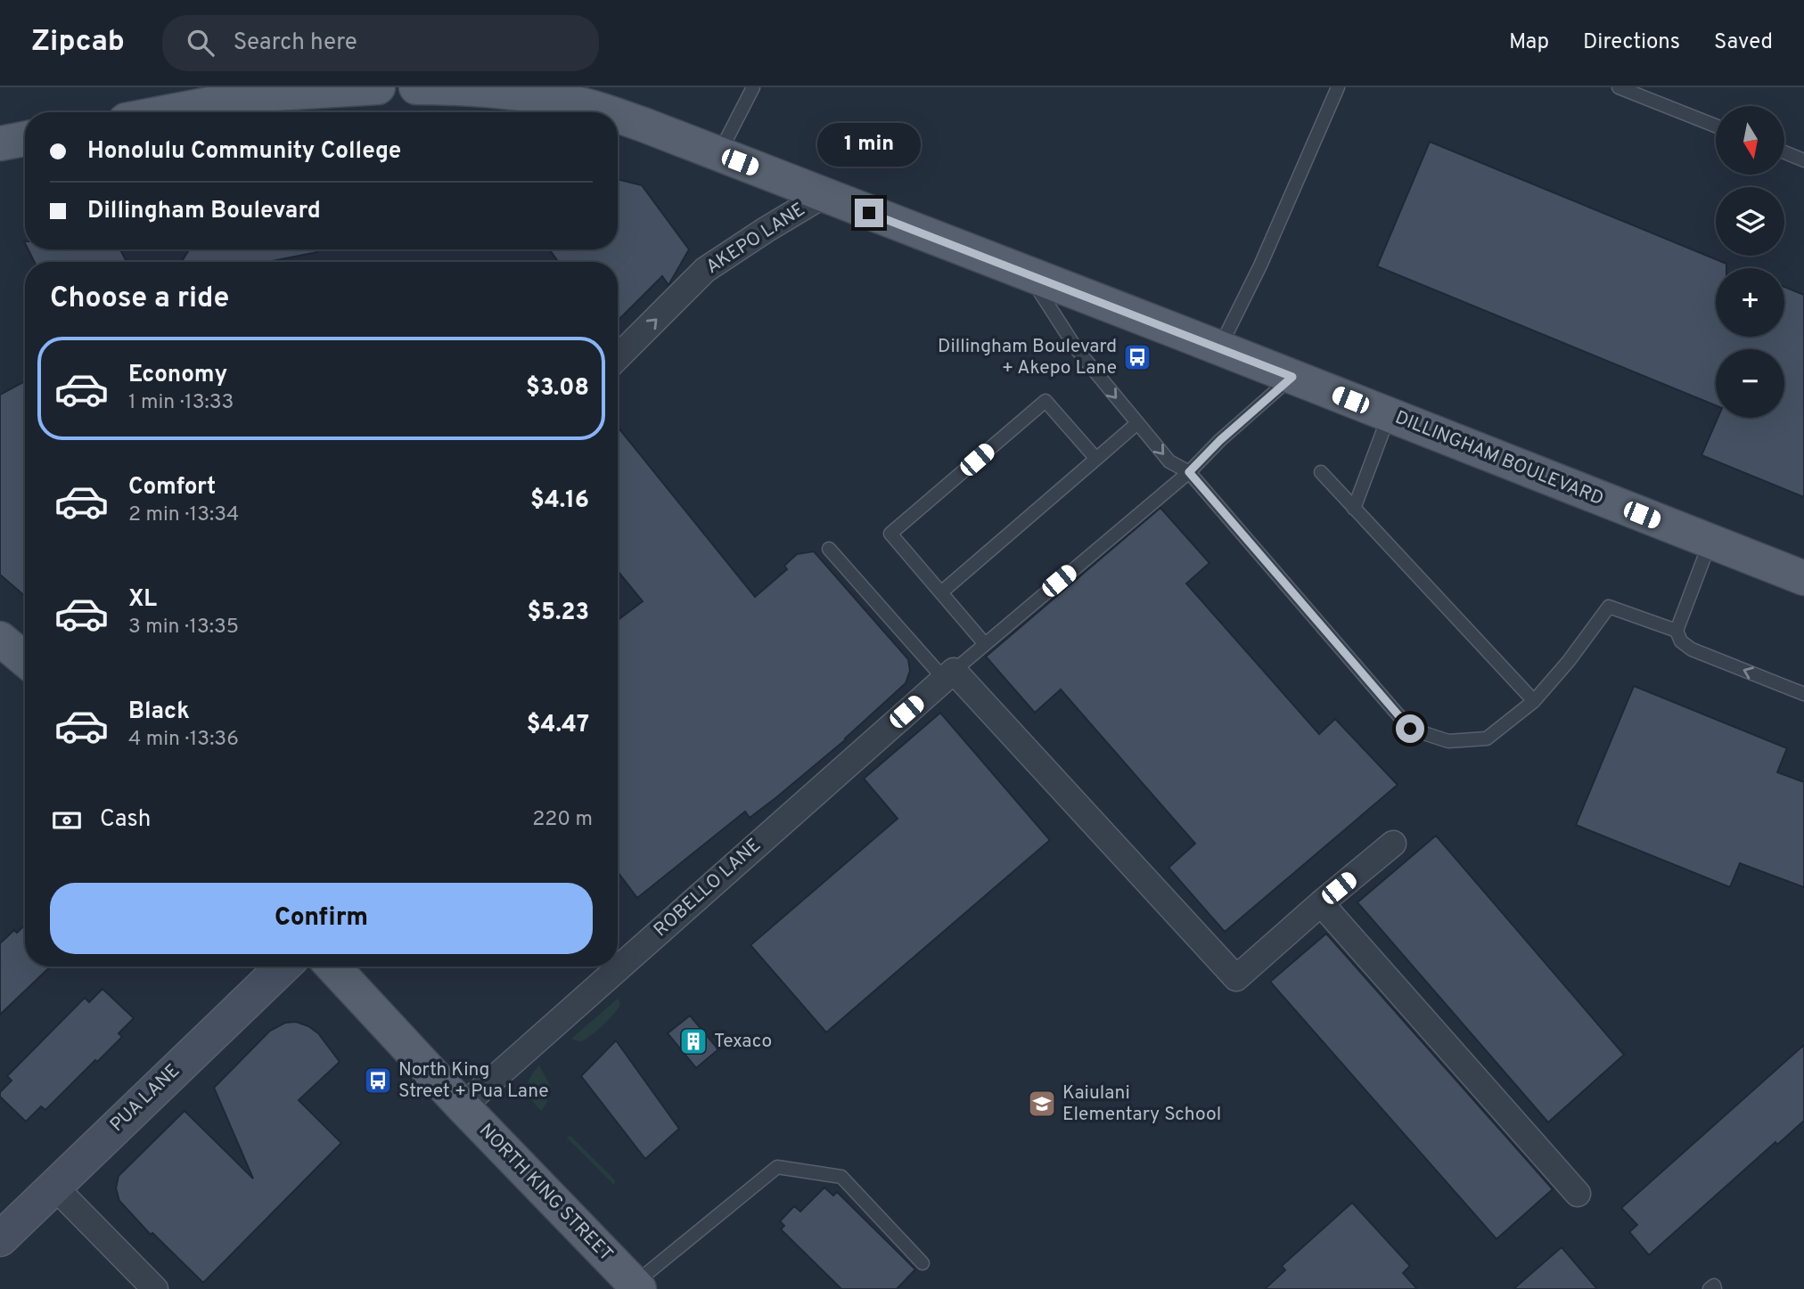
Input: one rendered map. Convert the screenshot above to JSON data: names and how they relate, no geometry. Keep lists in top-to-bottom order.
{
  "streets": {
    "main road": ["DILLINGHAM BOULEVARD", "NORTH KING STREET"],
    "street": ["AKEPO LANE", "ROBELLO LANE", "PUA LANE"]
  },
  "crossings": [
    ["AKEPO LANE", "DILLINGHAM BOULEVARD"],
    ["ROBELLO LANE", "NORTH KING STREET"]
  ],
  "one_way": ["AKEPO LANE"],
  "places": {
    "bus stop": ["Dillingham Boulevard + Akepo Lane", "North King Street + Pua Lane"],
    "building": ["Texaco"],
    "school or university": ["Kaiulani Elementary School"]
  },
  "north": "bottom",
  "page": {
    "header": "Zipcab",
    "search": "Search here",
    "nav": ["Map", "Directions", "Saved"],
    "map_buttons": ["+", "−"],
    "banner": ["Honolulu Community College", "Dillingham Boulevard"],
    "bubble": "1 min",
    "heading": "Choose a ride",
    "list": [
      {
        "name": "Economy",
        "note": "1 min · 13:33",
        "value": "$3.08"
      },
      {
        "name": "Comfort",
        "note": "2 min · 13:34",
        "value": "$4.16"
      },
      {
        "name": "XL",
        "note": "3 min · 13:35",
        "value": "$5.23"
      },
      {
        "name": "Black",
        "note": "4 min · 13:36",
        "value": "$4.47"
      }
    ],
    "pay": ["Cash", "220 m"],
    "buttons": "Confirm"
  }
}
